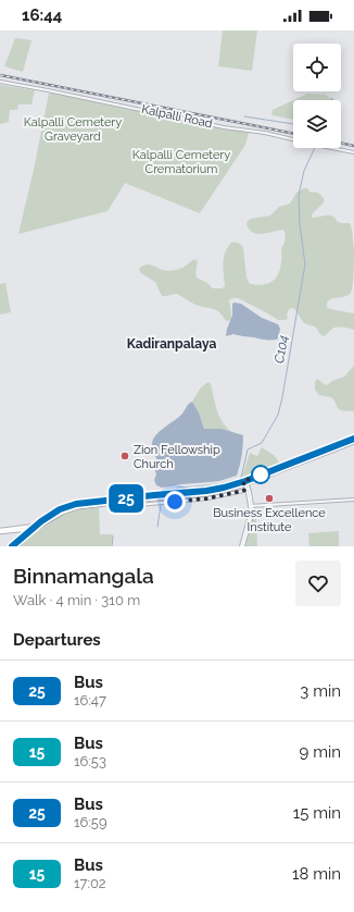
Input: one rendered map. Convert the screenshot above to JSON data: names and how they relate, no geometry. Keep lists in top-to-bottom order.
{
  "streets": {
    "street": ["Kalpalli Road"]
  },
  "districts": ["Kadiranpalaya"],
  "water": ["C104"],
  "parks": ["Kalpalli Cemetery Graveyard", "Kalpalli Cemetery Crematorium"],
  "places": ["Zion Fellowship Church", "Business Excellence Institute"],
  "lines": ["bus line 25"],
  "page": {
    "status": "16:44",
    "on_map": "25",
    "heading": [
      ["Binnamangala", "Walk · 4 min · 310 m"],
      "Departures"
    ],
    "list": [
      {
        "mark": "25",
        "name": "Bus",
        "note": "16:47",
        "value": "3 min"
      },
      {
        "mark": "15",
        "name": "Bus",
        "note": "16:53",
        "value": "9 min"
      },
      {
        "mark": "25",
        "name": "Bus",
        "note": "16:59",
        "value": "15 min"
      },
      {
        "mark": "15",
        "name": "Bus",
        "note": "17:02",
        "value": "18 min"
      }
    ]
  }
}
